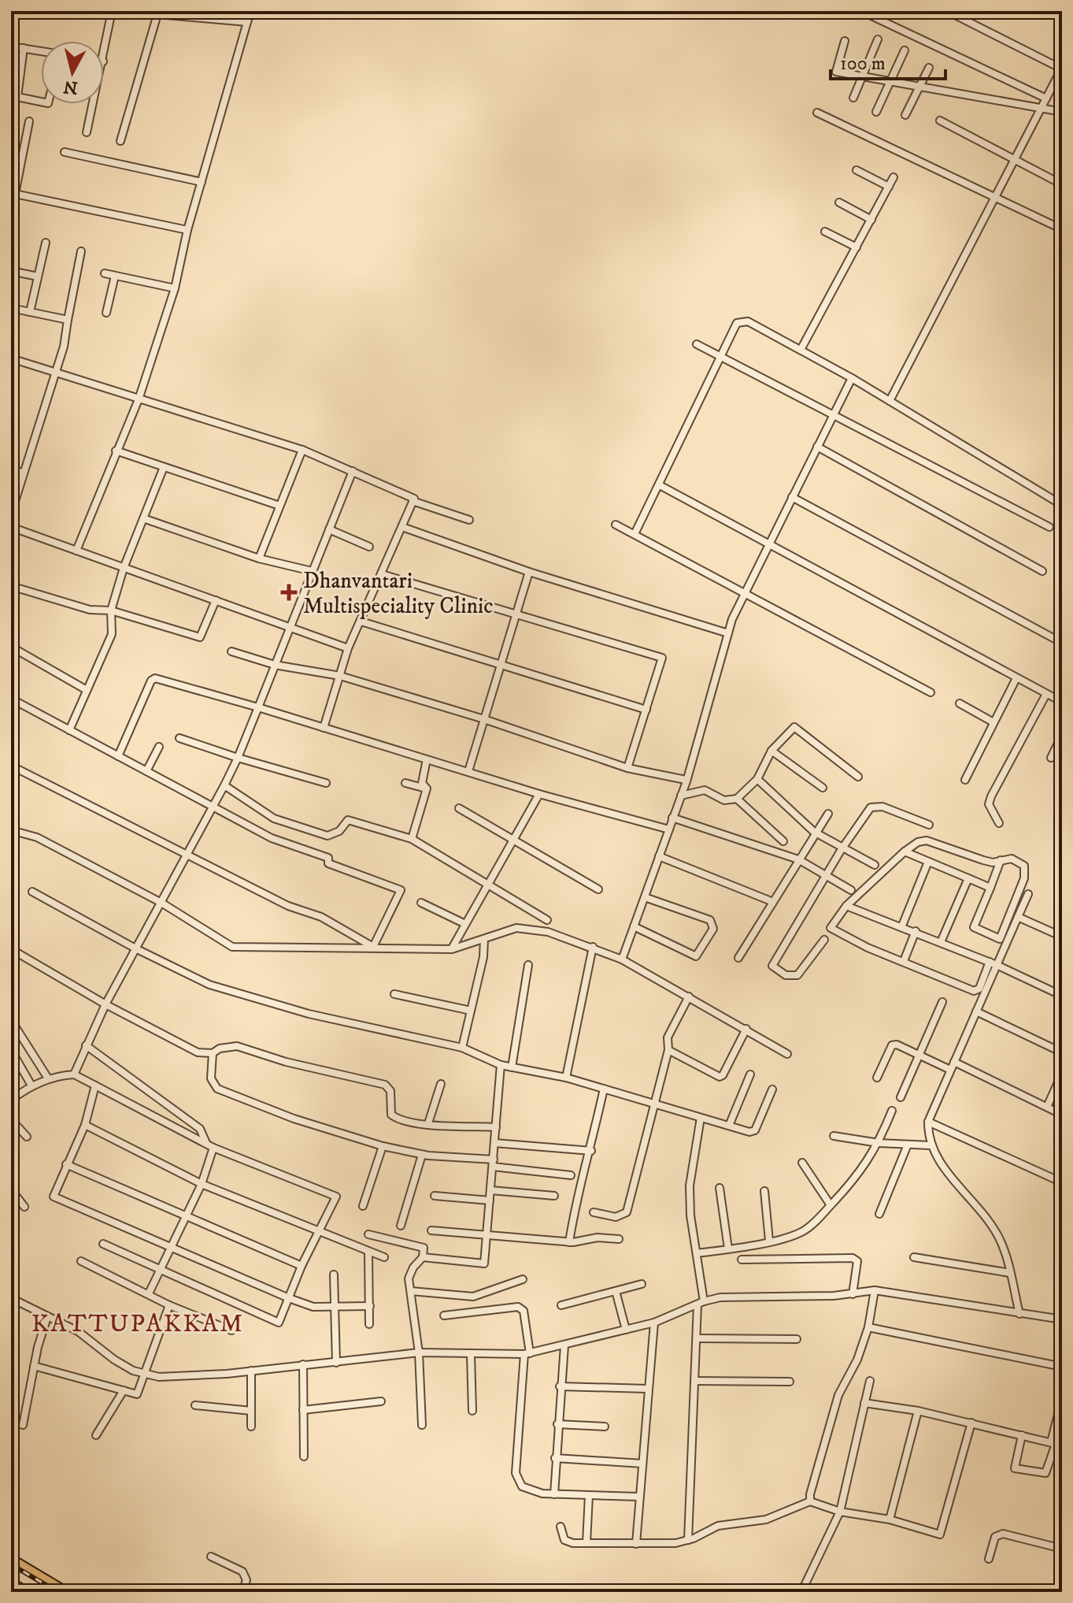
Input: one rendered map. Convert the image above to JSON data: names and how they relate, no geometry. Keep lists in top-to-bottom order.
{
  "districts": ["KATTUPAKKAM"],
  "places": {
    "health": ["Dhanvantari Multispeciality Clinic"]
  },
  "scale_bar": "100 m",
  "north": "bottom"
}
